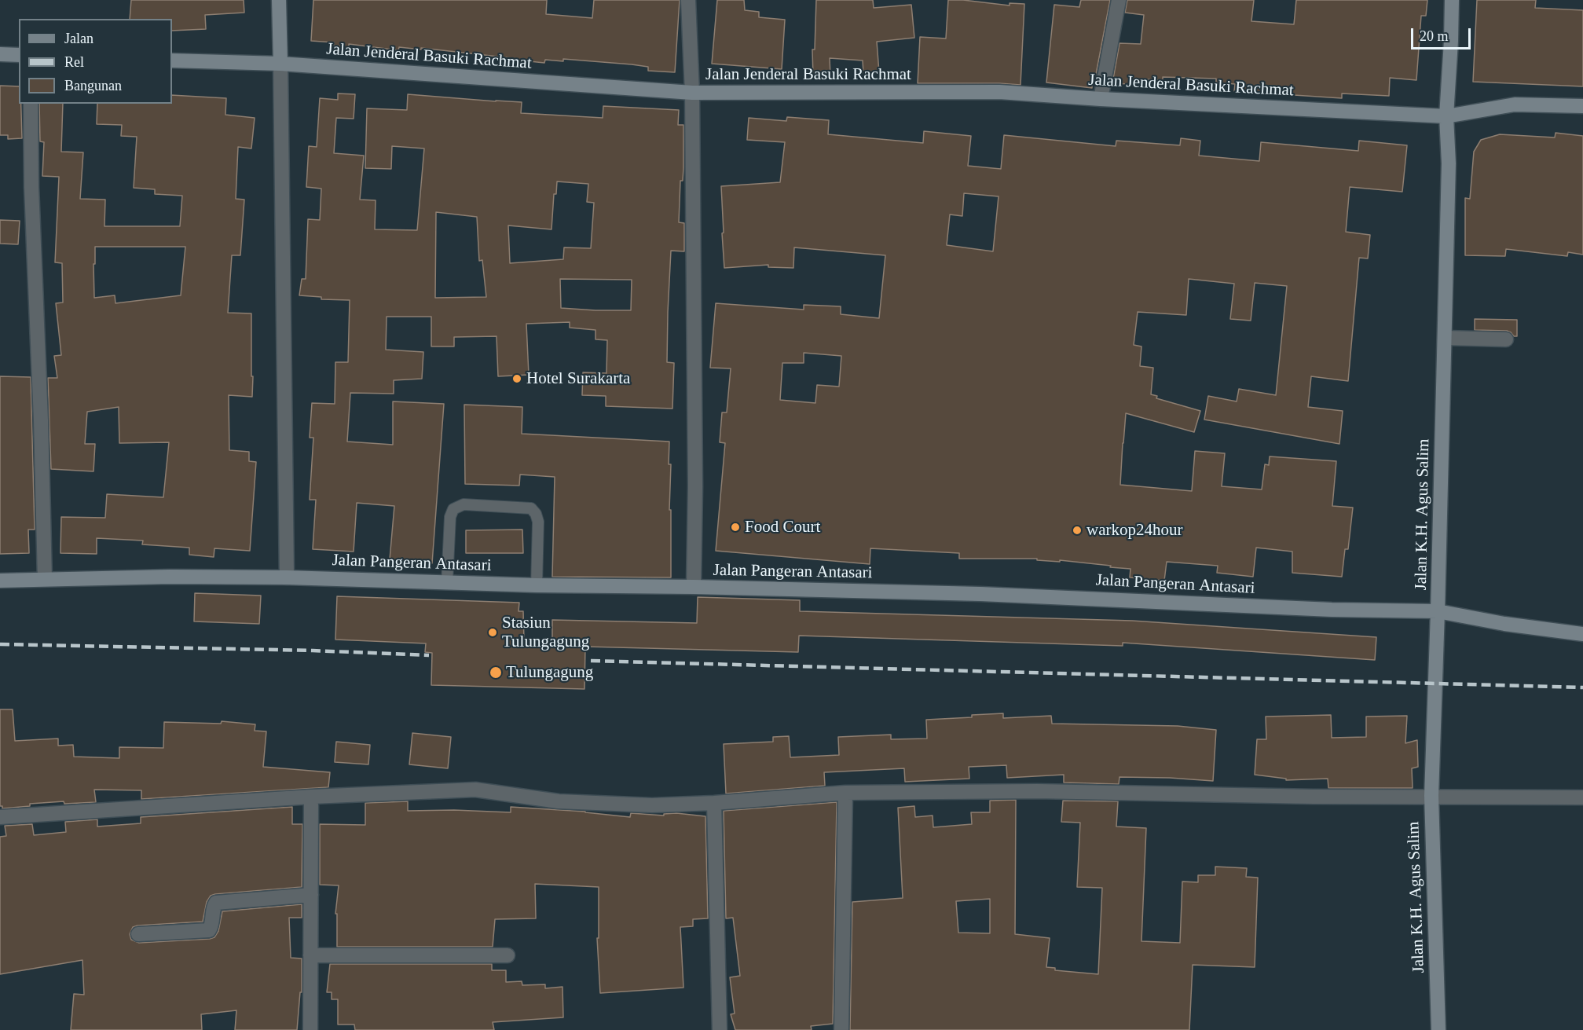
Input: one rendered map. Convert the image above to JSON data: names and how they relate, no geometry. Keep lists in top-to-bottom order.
{
  "streets": {
    "street": ["Jalan Jenderal Basuki Rachmat", "Jalan K.H. Agus Salim", "Jalan Pangeran Antasari"]
  },
  "crossings": [
    ["Jalan Jenderal Basuki Rachmat", "Jalan K.H. Agus Salim"],
    ["Jalan K.H. Agus Salim", "Jalan Pangeran Antasari"]
  ],
  "places": [
    "Hotel Surakarta",
    "Food Court",
    "warkop24hour",
    "Stasiun Tulungagung",
    "Tulungagung"
  ],
  "legend": ["Jalan", "Rel", "Bangunan"],
  "scale_bar": "20 m"
}
